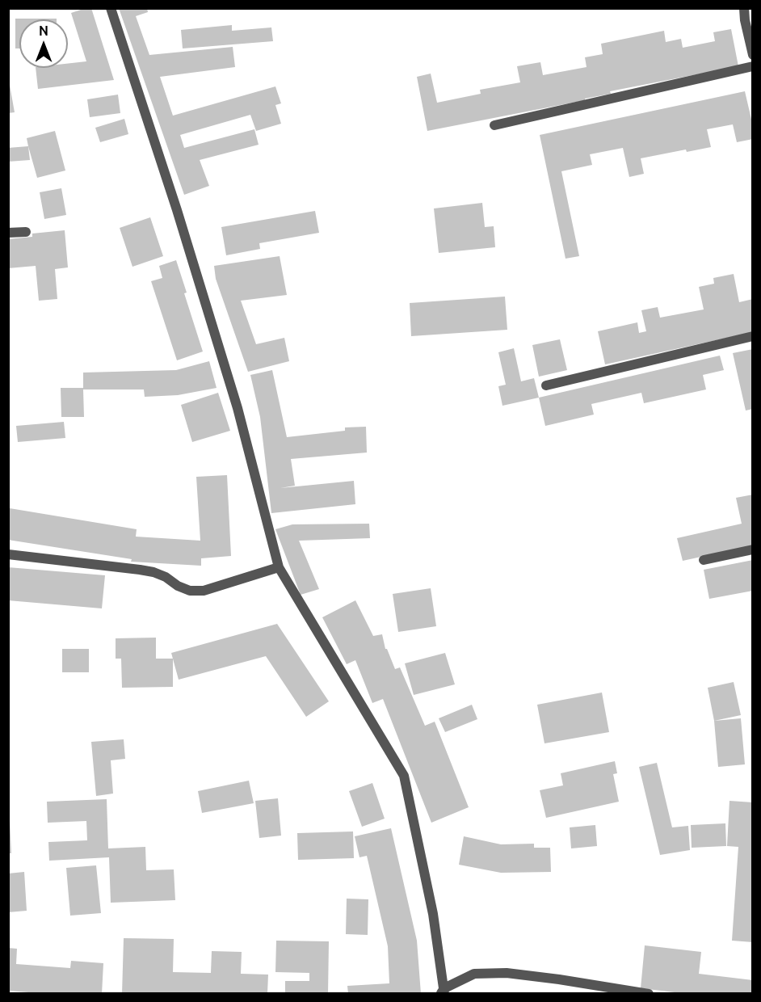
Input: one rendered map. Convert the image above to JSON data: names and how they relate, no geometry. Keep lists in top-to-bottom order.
{
  "north": "top"
}
